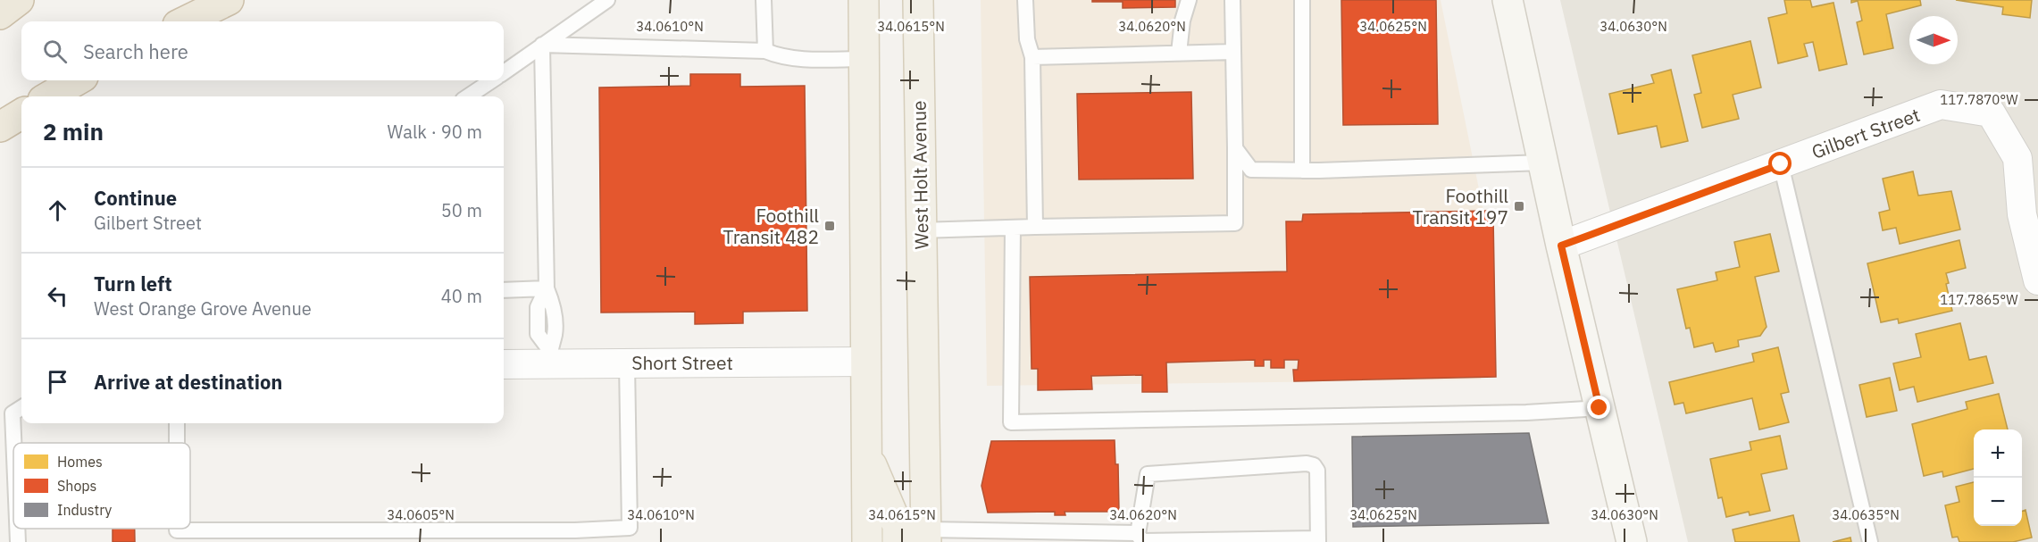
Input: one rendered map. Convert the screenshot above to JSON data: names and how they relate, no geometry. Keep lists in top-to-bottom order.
{
  "streets": {
    "main road": ["West Holt Avenue"],
    "street": ["Gilbert Street", "Short Street"]
  },
  "places": {
    "transit": ["Foothill Transit 197", "Foothill Transit 482"]
  },
  "legend": ["Homes", "Shops", "Industry"],
  "north": "right",
  "page": {
    "search": "Search here",
    "heading": ["2 min", "Walk · 90 m"],
    "list": [
      ["Continue", "Gilbert Street", "50 m"],
      ["Turn left", "West Orange Grove Avenue", "40 m"],
      "Arrive at destination"
    ],
    "map_buttons": ["+", "−"]
  },
  "coordinates": [
    "34.0610°N",
    "34.0615°N",
    "34.0620°N",
    "34.0625°N",
    "34.0630°N",
    "117.7870°W",
    "117.7865°W",
    "34.0605°N",
    "34.0635°N"
  ]
}
